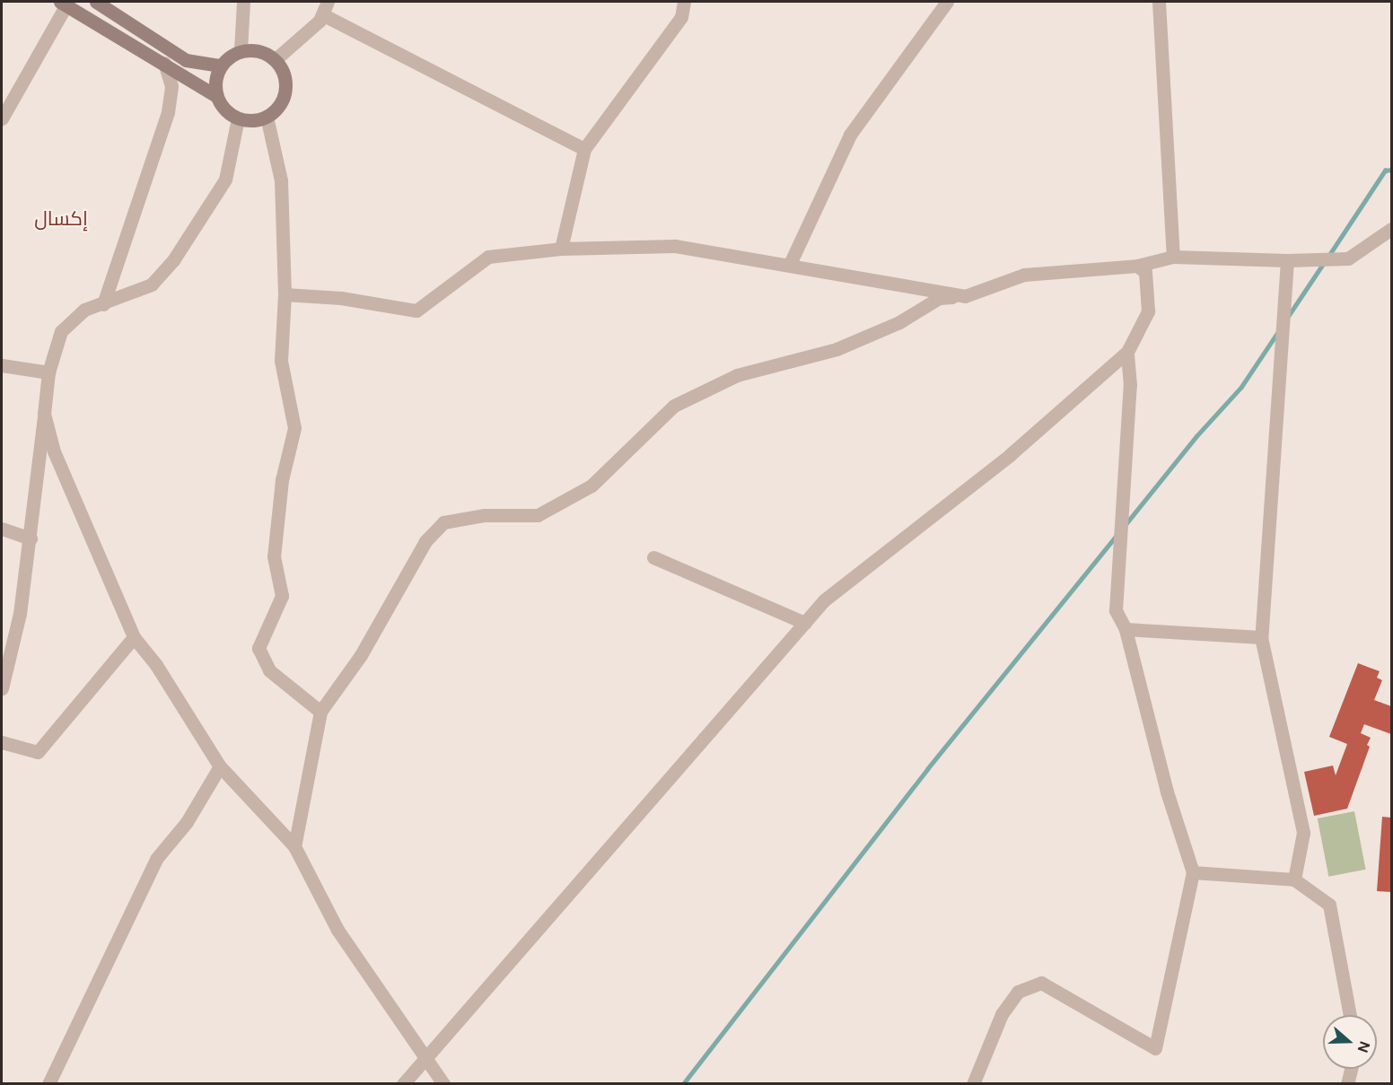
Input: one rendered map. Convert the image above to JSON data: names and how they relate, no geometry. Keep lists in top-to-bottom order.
{
  "districts": ["إكسال"],
  "north": "right"
}
